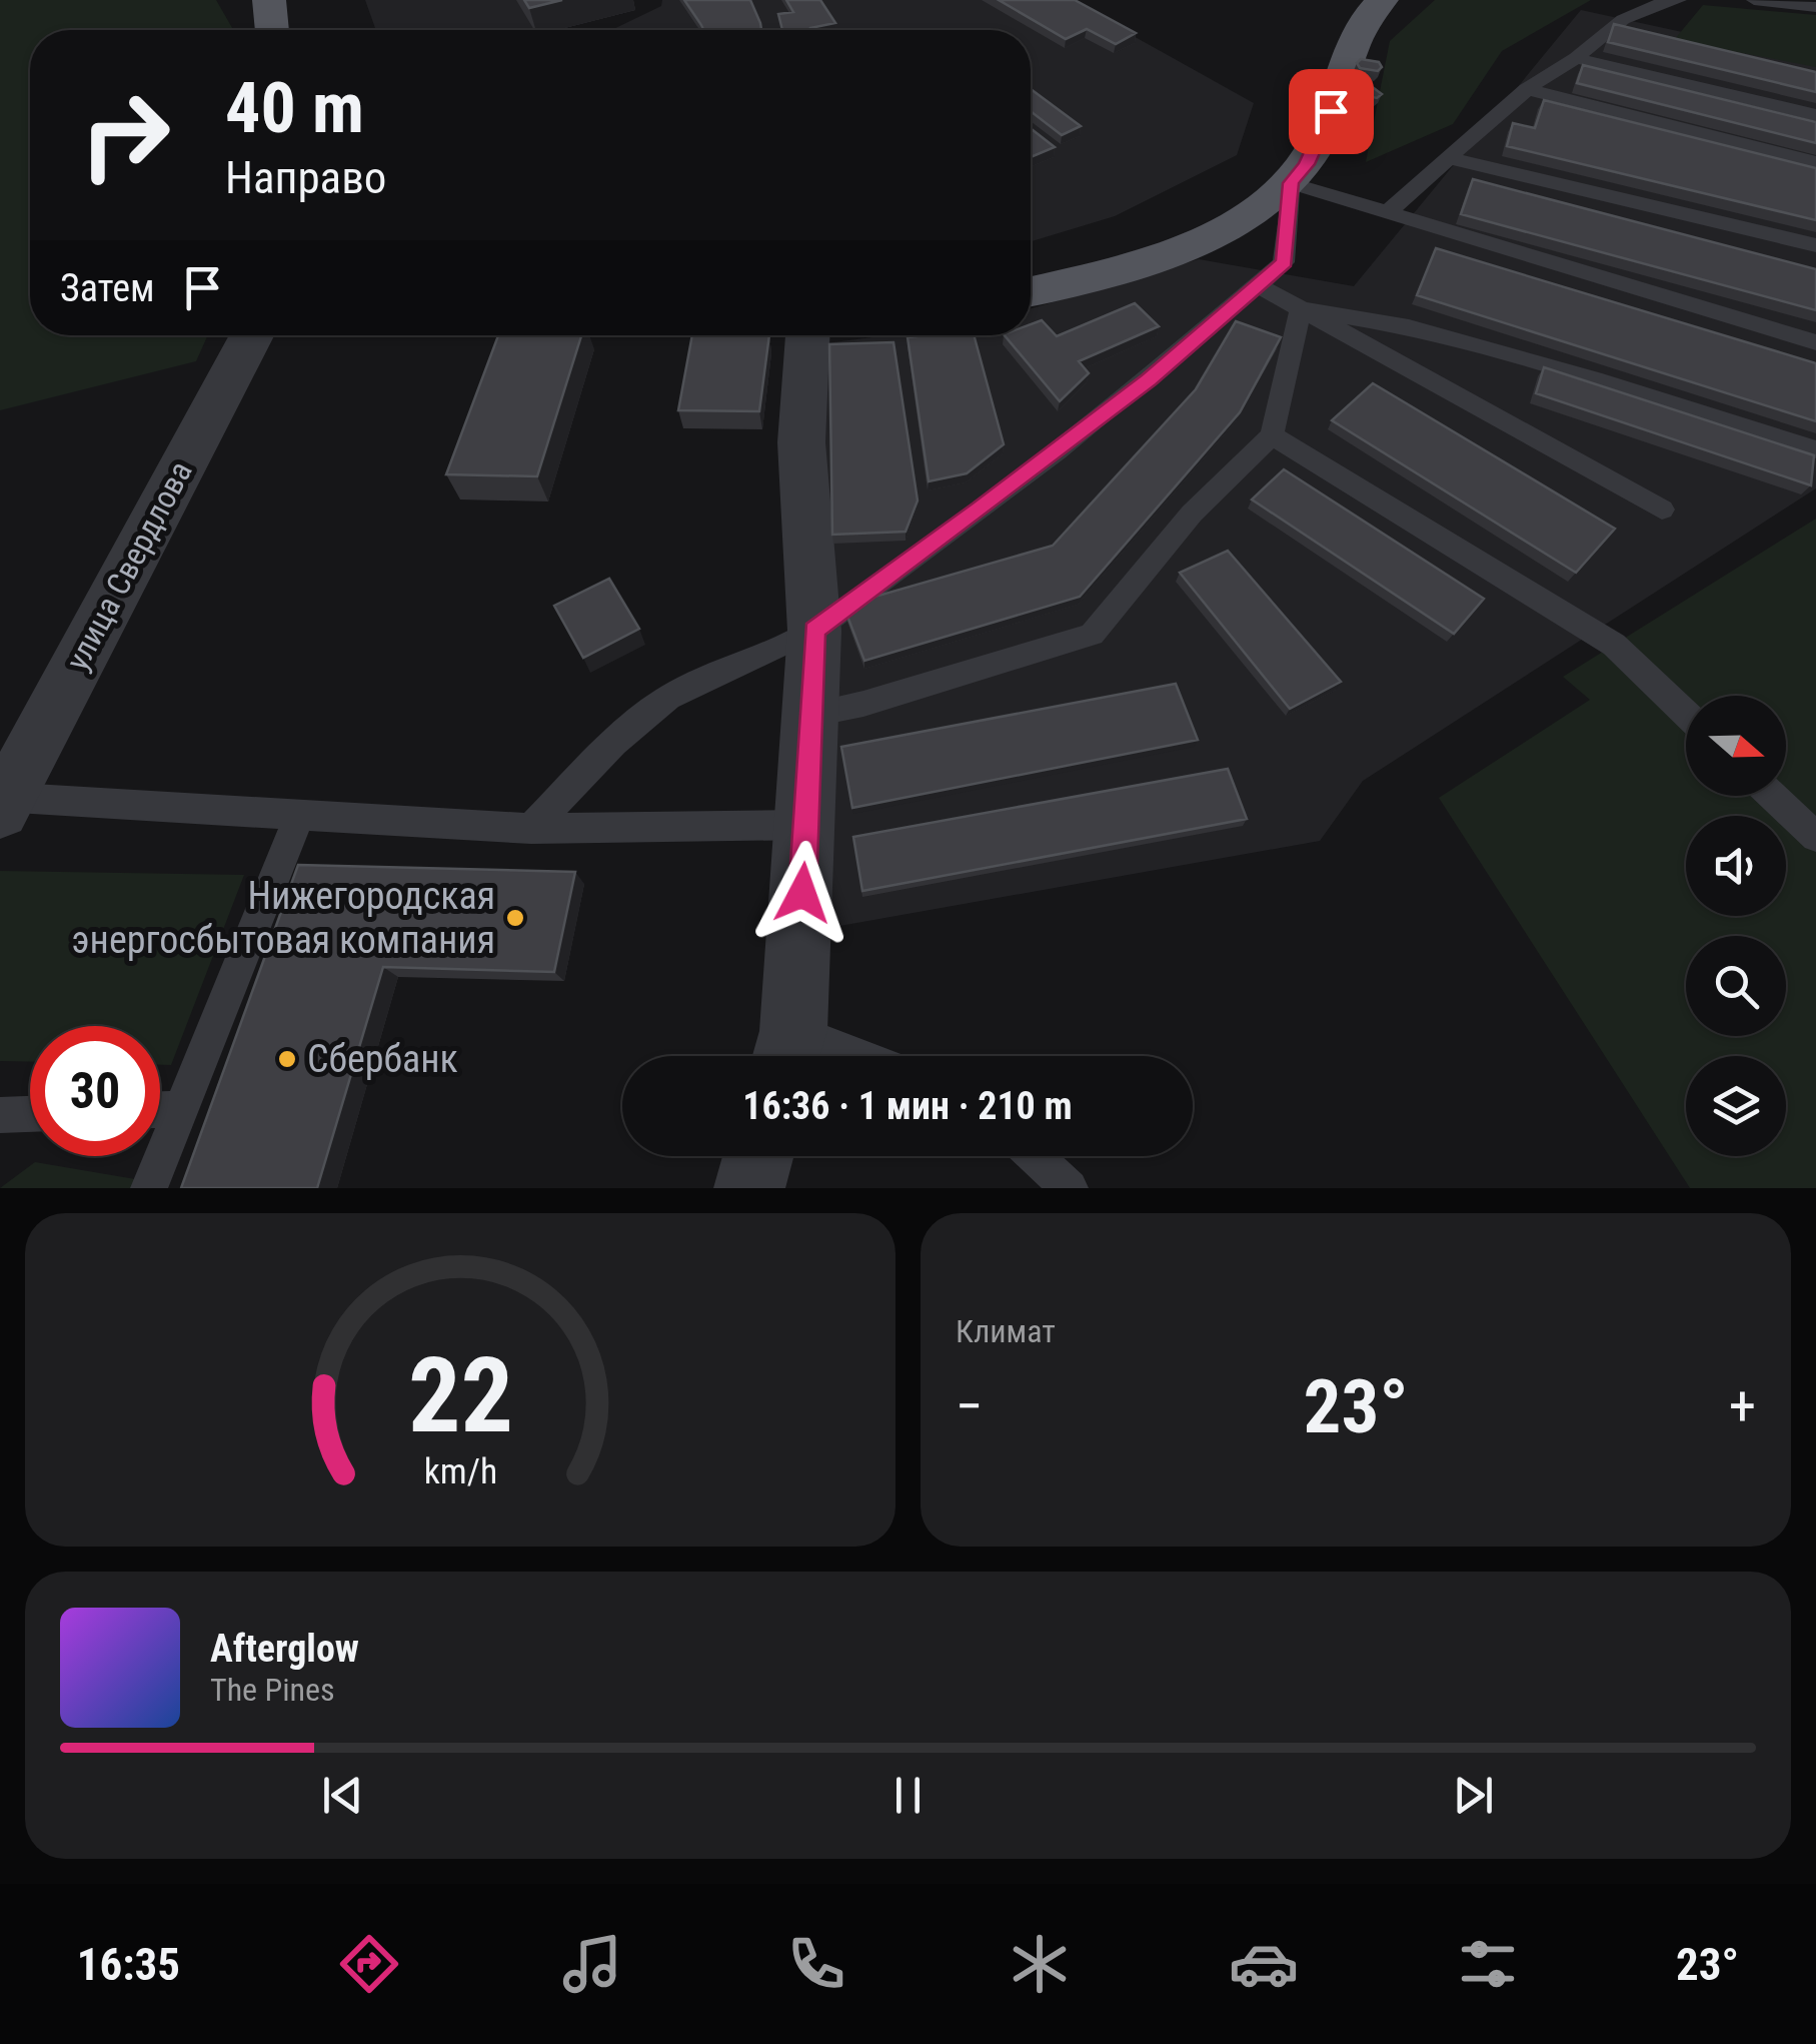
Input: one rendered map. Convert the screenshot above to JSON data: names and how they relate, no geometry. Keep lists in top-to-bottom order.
{
  "streets": {
    "street": ["улица Свердлова"]
  },
  "places": ["Нижегородская энергосбытовая компания", "Сбербанк"],
  "north": "right",
  "page": {
    "turn": ["40 m", "Направо"],
    "then": "Затем",
    "limit": "30",
    "trip": "16:36 · 1 мин · 210 m",
    "tile": "Климат",
    "heat": ["−", "23°", "+"],
    "song": ["Afterglow", "The Pines"],
    "tabs": ["16:35", "23°"],
    "gauge": ["22", "km/h"]
  }
}
